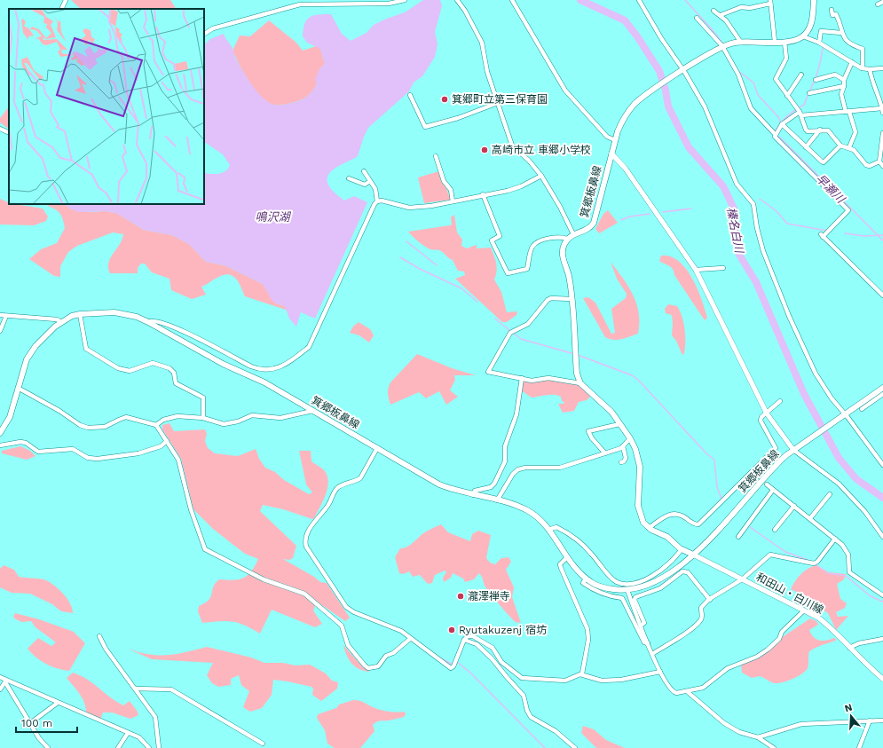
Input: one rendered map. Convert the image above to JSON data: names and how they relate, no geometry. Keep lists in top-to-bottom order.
{
  "streets": {
    "main road": ["箕郷板鼻線"],
    "street": ["和田山・白川線"]
  },
  "crossings": [
    ["箕郷板鼻線", "和田山・白川線"]
  ],
  "water": ["早瀬川", "鳴沢湖", "榛名白川"],
  "places": [
    "箕郷町立第三保育園",
    "高崎市立 車郷小学校",
    "瀧澤禅寺",
    "Ryutakuzenj 宿坊"
  ],
  "scale_bar": "100 m",
  "north": "top"
}
